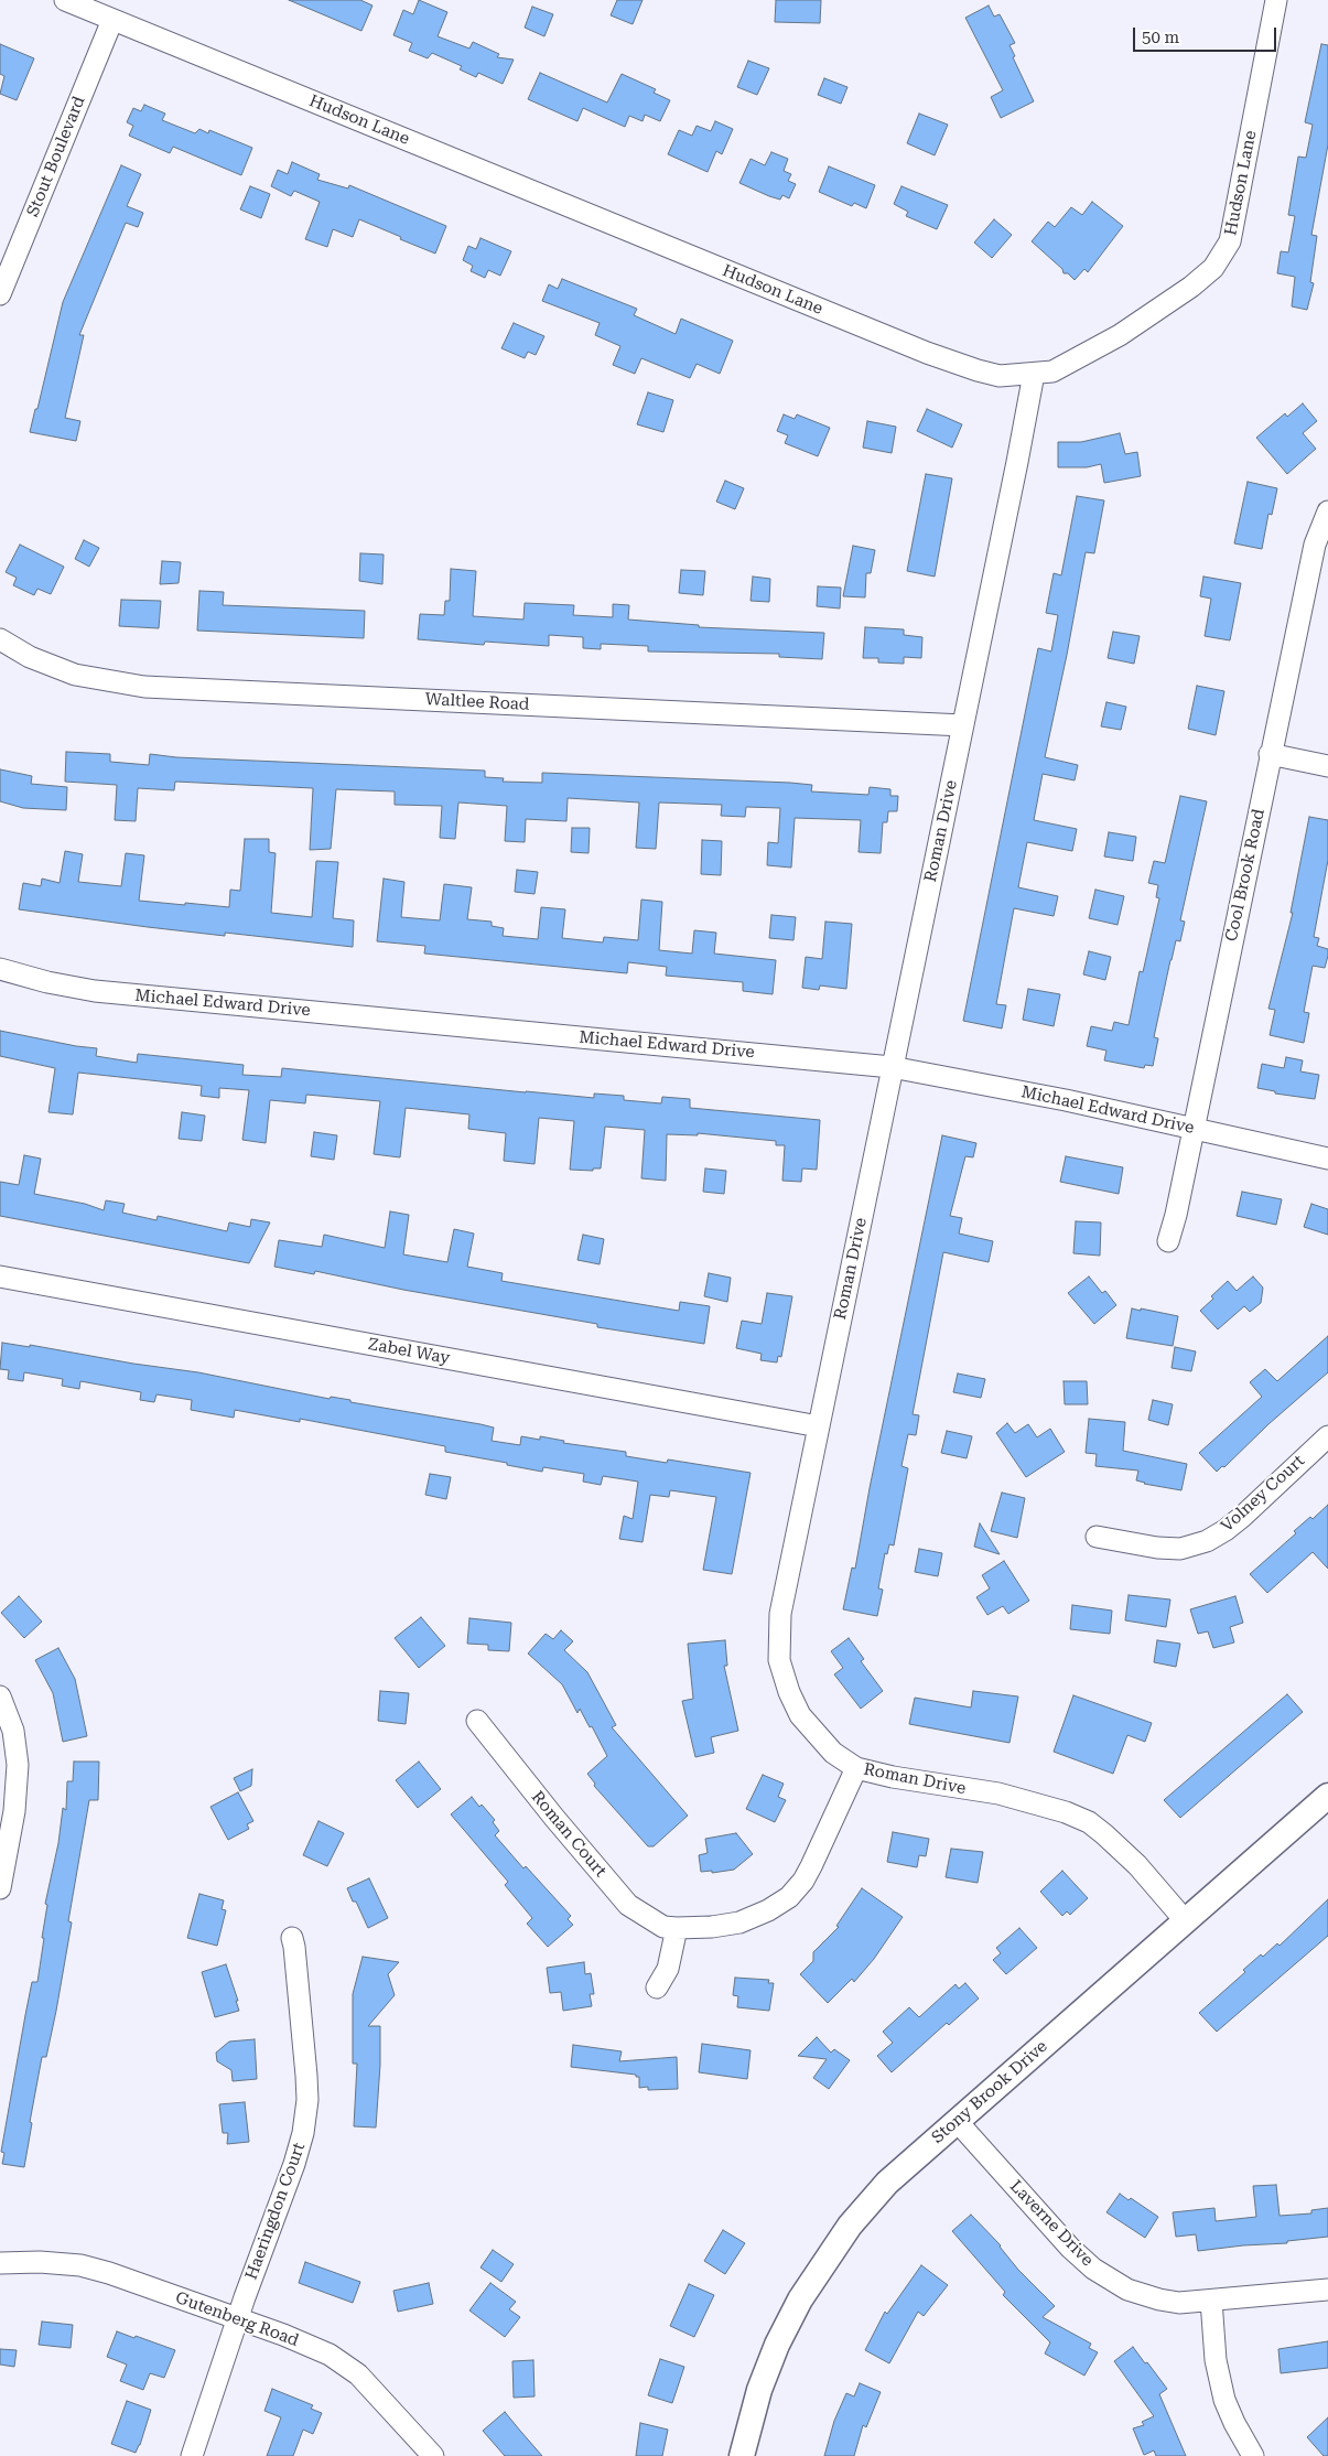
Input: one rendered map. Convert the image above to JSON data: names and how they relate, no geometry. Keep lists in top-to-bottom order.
{
  "streets": {
    "street": [
      "Hudson Lane",
      "Stout Boulevard",
      "Waltlee Road",
      "Roman Drive",
      "Cool Brook Road",
      "Michael Edward Drive",
      "Zabel Way",
      "Volney Court",
      "Roman Court",
      "Stony Brook Drive",
      "Haeringdon Court",
      "Laverne Drive",
      "Gutenberg Road"
    ]
  },
  "crossings": [
    ["Hudson Lane", "Stout Boulevard"],
    ["Hudson Lane", "Roman Drive"],
    ["Waltlee Road", "Roman Drive"],
    ["Roman Drive", "Michael Edward Drive"],
    ["Roman Drive", "Zabel Way"],
    ["Roman Drive", "Roman Court"],
    ["Roman Drive", "Stony Brook Drive"],
    ["Cool Brook Road", "Michael Edward Drive"],
    ["Stony Brook Drive", "Laverne Drive"],
    ["Haeringdon Court", "Gutenberg Road"]
  ],
  "scale_bar": "50 m"
}
